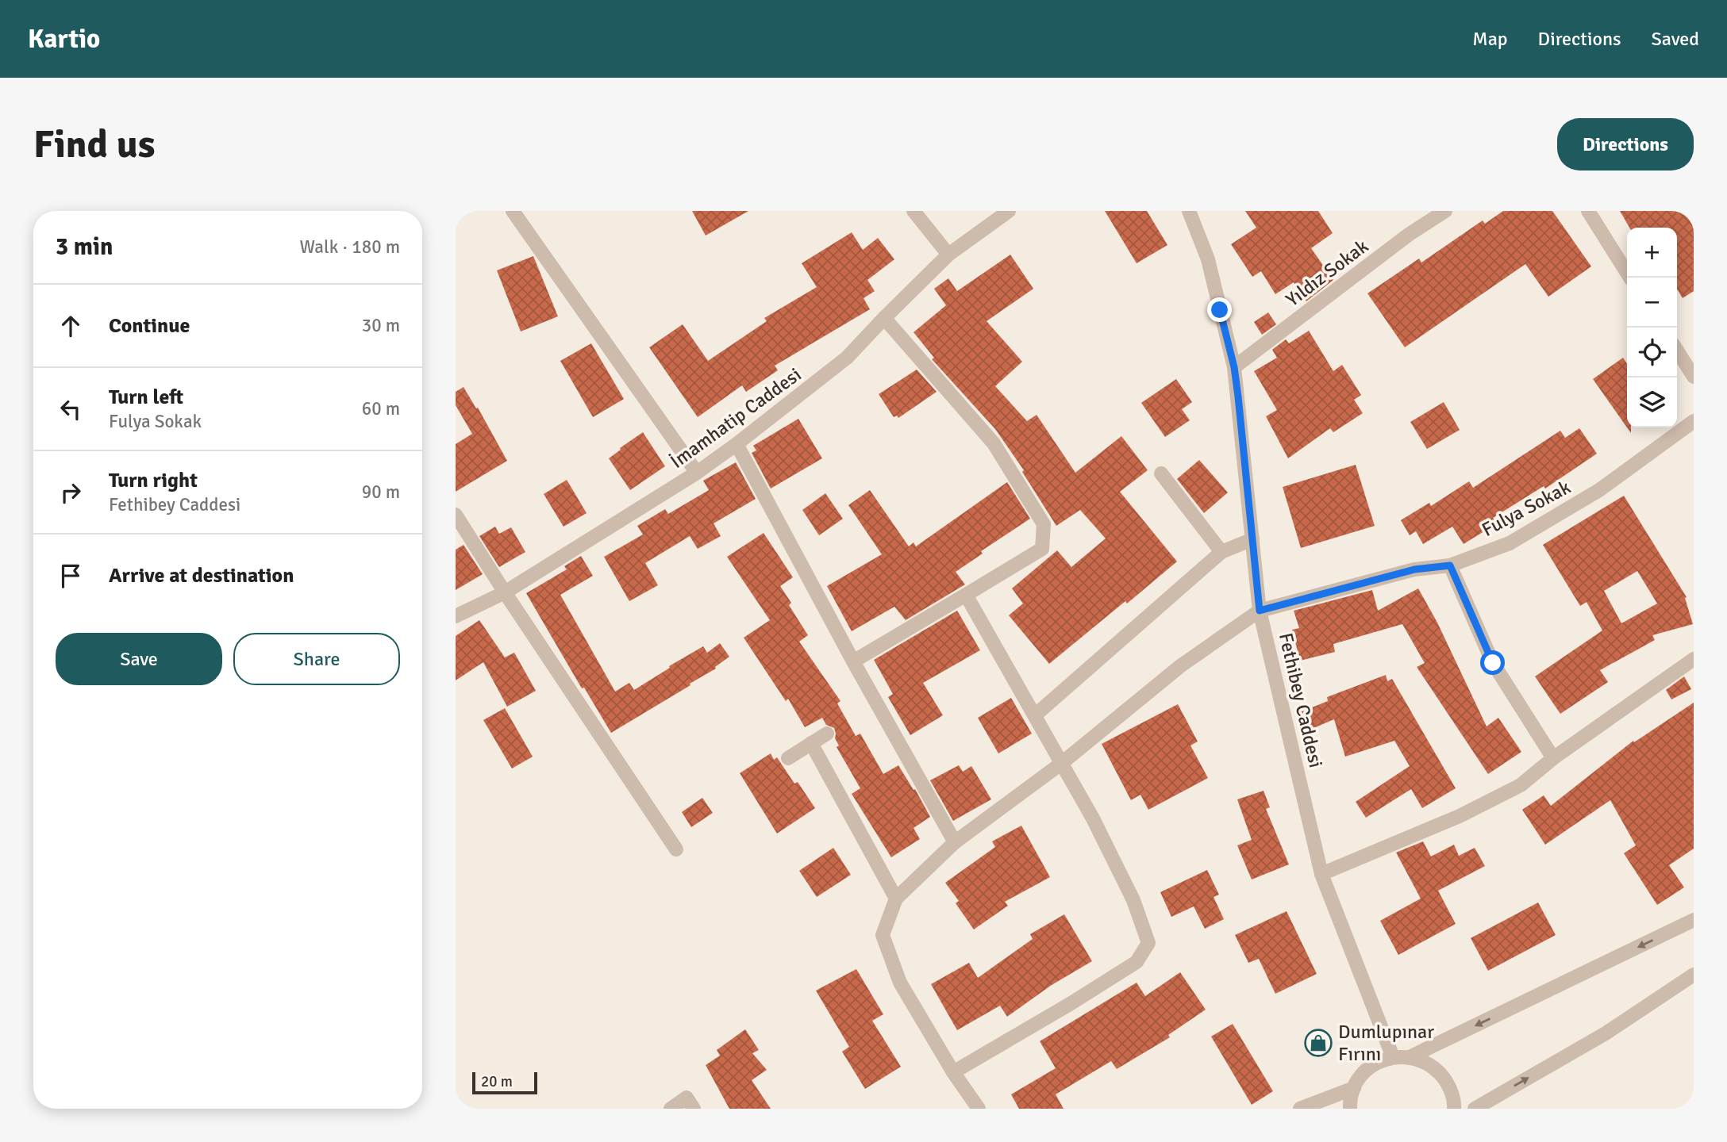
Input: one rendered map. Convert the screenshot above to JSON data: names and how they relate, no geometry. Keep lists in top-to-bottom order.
{
  "streets": {
    "street": [
      "Yıldız Sokak",
      "İmamhatip Caddesi",
      "Fulya Sokak",
      "Fethibey Caddesi"
    ]
  },
  "crossings": [
    ["Yıldız Sokak", "Fethibey Caddesi"],
    ["Fulya Sokak", "Fethibey Caddesi"]
  ],
  "places": {
    "shop": ["Dumlupınar Fırını"]
  },
  "scale_bar": "20 m",
  "page": {
    "header": "Kartio",
    "nav": ["Map", "Directions", "Saved"],
    "buttons": [
      "Directions",
      ["Save", "Share"]
    ],
    "title": "Find us",
    "heading": ["3 min", "Walk · 180 m"],
    "map_buttons": ["+", "−"],
    "list": [
      ["Continue", "30 m"],
      ["Turn left", "Fulya Sokak", "60 m"],
      ["Turn right", "Fethibey Caddesi", "90 m"],
      "Arrive at destination"
    ],
    "scale": "20 m"
  }
}
